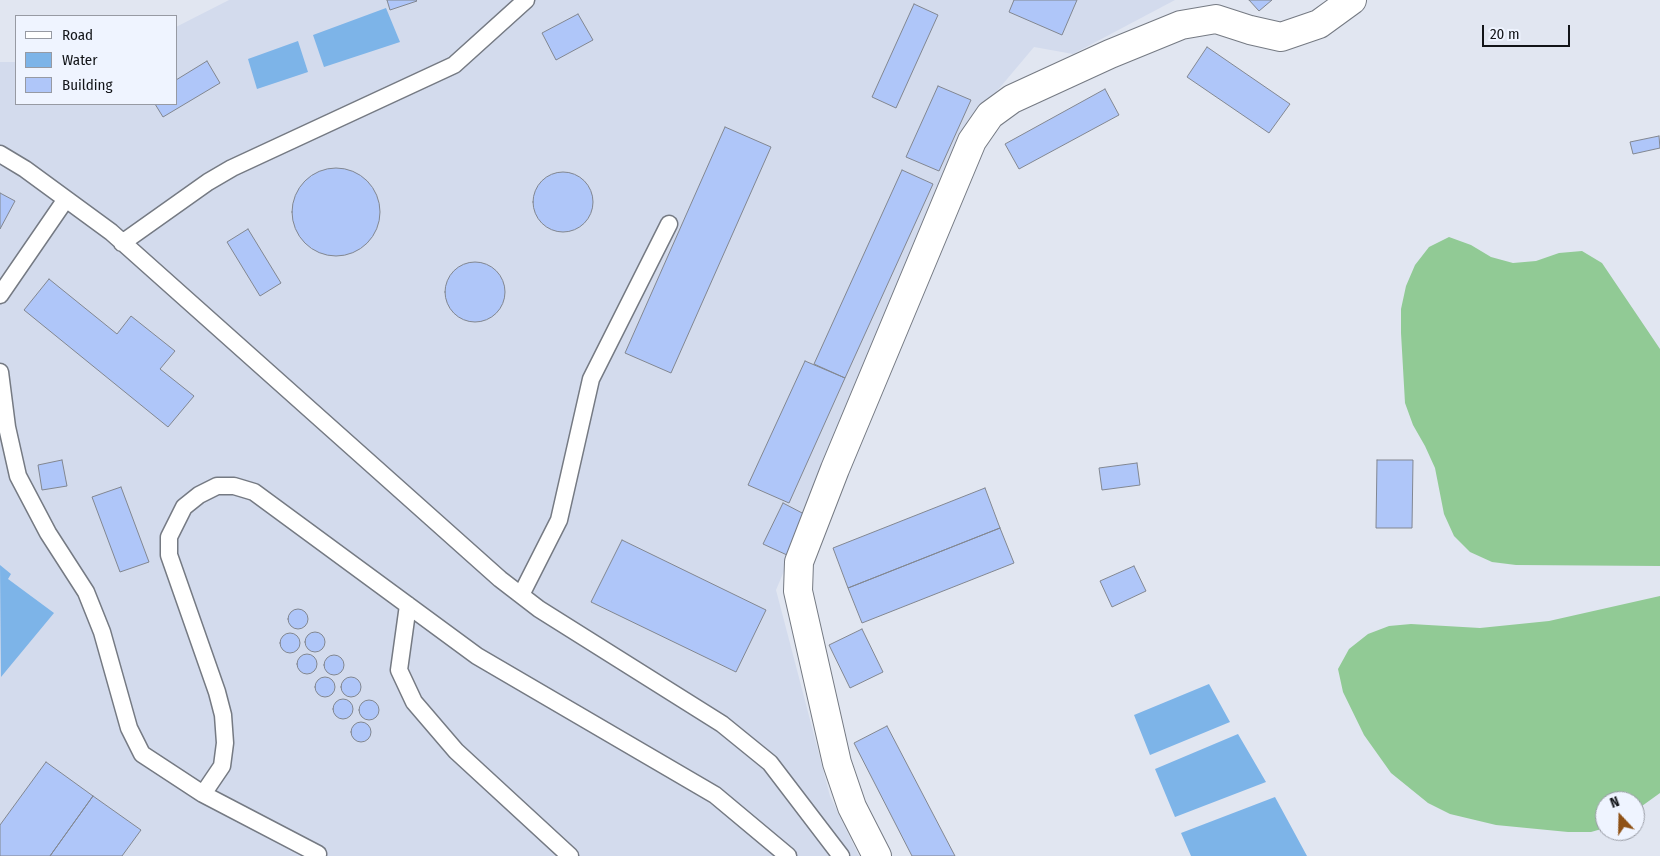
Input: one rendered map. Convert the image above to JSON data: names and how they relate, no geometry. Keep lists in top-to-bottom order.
{
  "legend": ["Road", "Water", "Building"],
  "scale_bar": "20 m",
  "north": "top"
}
